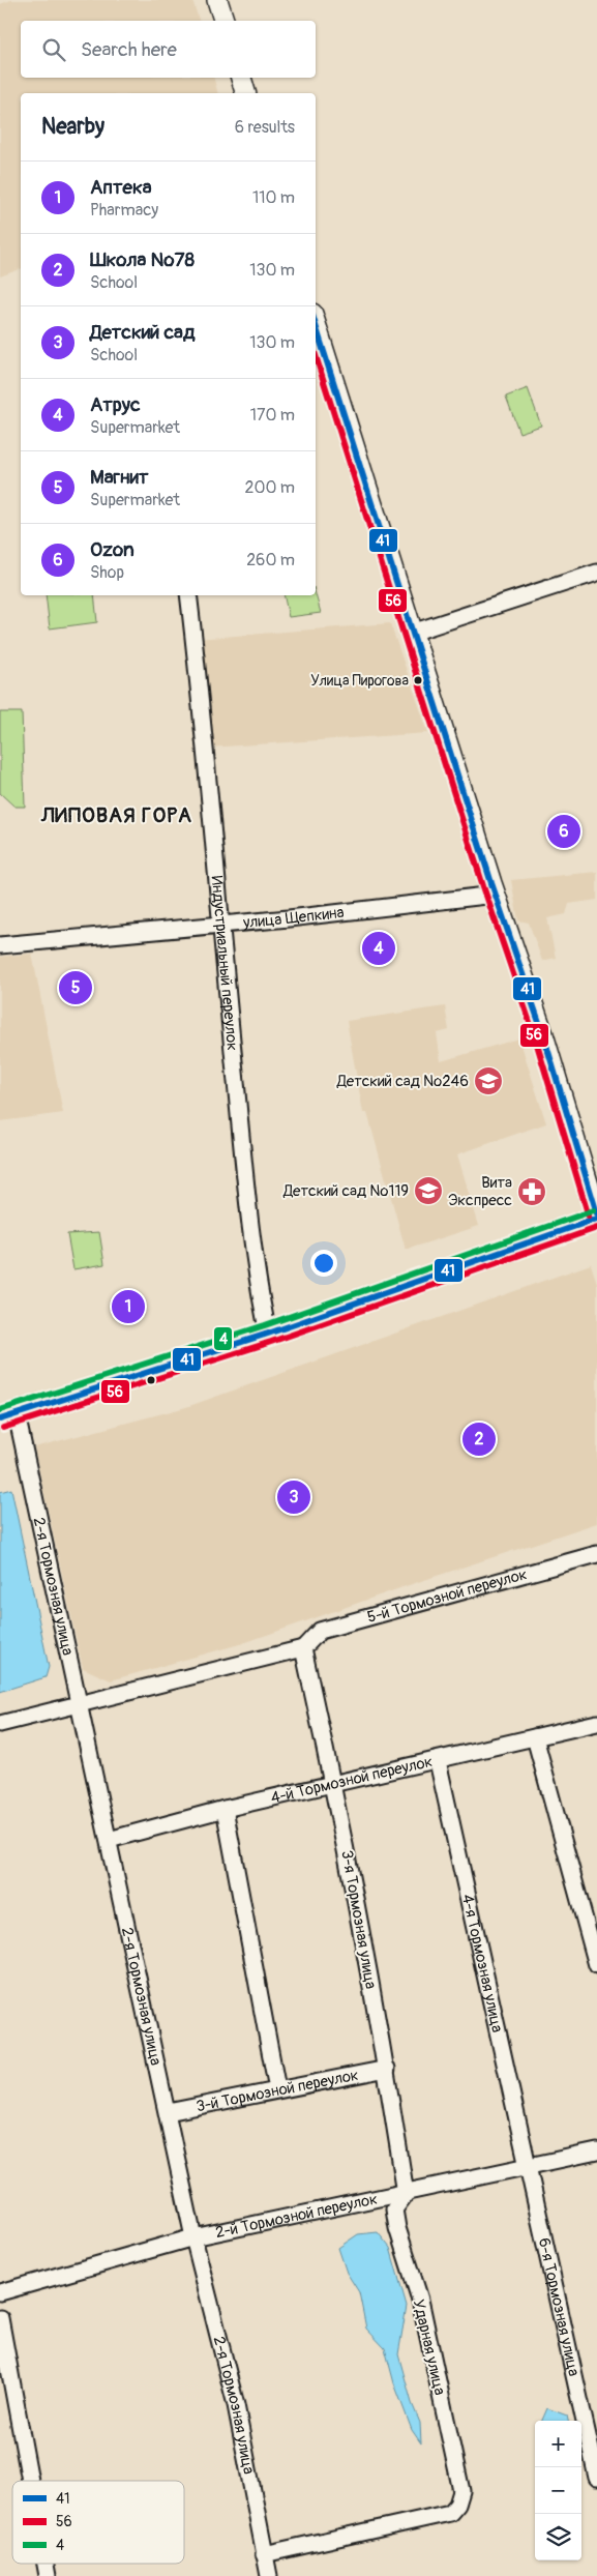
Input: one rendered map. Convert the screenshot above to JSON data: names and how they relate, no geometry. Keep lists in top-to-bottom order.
{
  "streets": {
    "street": [
      "улица Щепкина",
      "Индустриальный переулок",
      "2-я Тормозная улица",
      "5-й Тормозной переулок",
      "4-й Тормозной переулок",
      "3-я Тормозная улица",
      "4-я Тормозная улица",
      "3-й Тормозной переулок",
      "2-й Тормозной переулок",
      "6-я Тормозная улица",
      "Ударная улица"
    ]
  },
  "crossings": [
    ["улица Щепкина", "Индустриальный переулок"],
    ["2-я Тормозная улица", "4-й Тормозной переулок"],
    ["2-я Тормозная улица", "3-й Тормозной переулок"],
    ["2-я Тормозная улица", "2-й Тормозной переулок"],
    ["2-я Тормозная улица", "Ударная улица"],
    ["5-й Тормозной переулок", "3-я Тормозная улица"],
    ["4-й Тормозной переулок", "3-я Тормозная улица"],
    ["4-й Тормозной переулок", "4-я Тормозная улица"],
    ["3-я Тормозная улица", "3-й Тормозной переулок"],
    ["3-я Тормозная улица", "2-й Тормозной переулок"],
    ["3-я Тормозная улица", "Ударная улица"],
    ["4-я Тормозная улица", "2-й Тормозной переулок"],
    ["4-я Тормозная улица", "6-я Тормозная улица"],
    ["2-й Тормозной переулок", "6-я Тормозная улица"],
    ["2-й Тормозной переулок", "Ударная улица"]
  ],
  "districts": ["ЛИПОВАЯ ГОРА"],
  "places": {
    "other": ["Улица Пирогова"],
    "school or university": ["Детский сад №246", "Детский сад №119"],
    "pharmacy": ["Вита Экспресс"]
  },
  "lines": ["transit line 41", "transit line 56", "transit line 4"],
  "legend": ["41", "56", "4"],
  "page": {
    "search": "Search here",
    "heading": ["Nearby", "6 results"],
    "list": [
      {
        "mark": "1",
        "name": "Аптека",
        "note": "Pharmacy",
        "value": "110 m"
      },
      {
        "mark": "2",
        "name": "Школа №78",
        "note": "School",
        "value": "130 m"
      },
      {
        "mark": "3",
        "name": "Детский сад",
        "note": "School",
        "value": "130 m"
      },
      {
        "mark": "4",
        "name": "Атрус",
        "note": "Supermarket",
        "value": "170 m"
      },
      {
        "mark": "5",
        "name": "Магнит",
        "note": "Supermarket",
        "value": "200 m"
      },
      {
        "mark": "6",
        "name": "Ozon",
        "note": "Shop",
        "value": "260 m"
      }
    ],
    "pins": [
      "6",
      "4",
      "5",
      "1",
      "2",
      "3"
    ],
    "map_buttons": ["+", "−"]
  }
}
